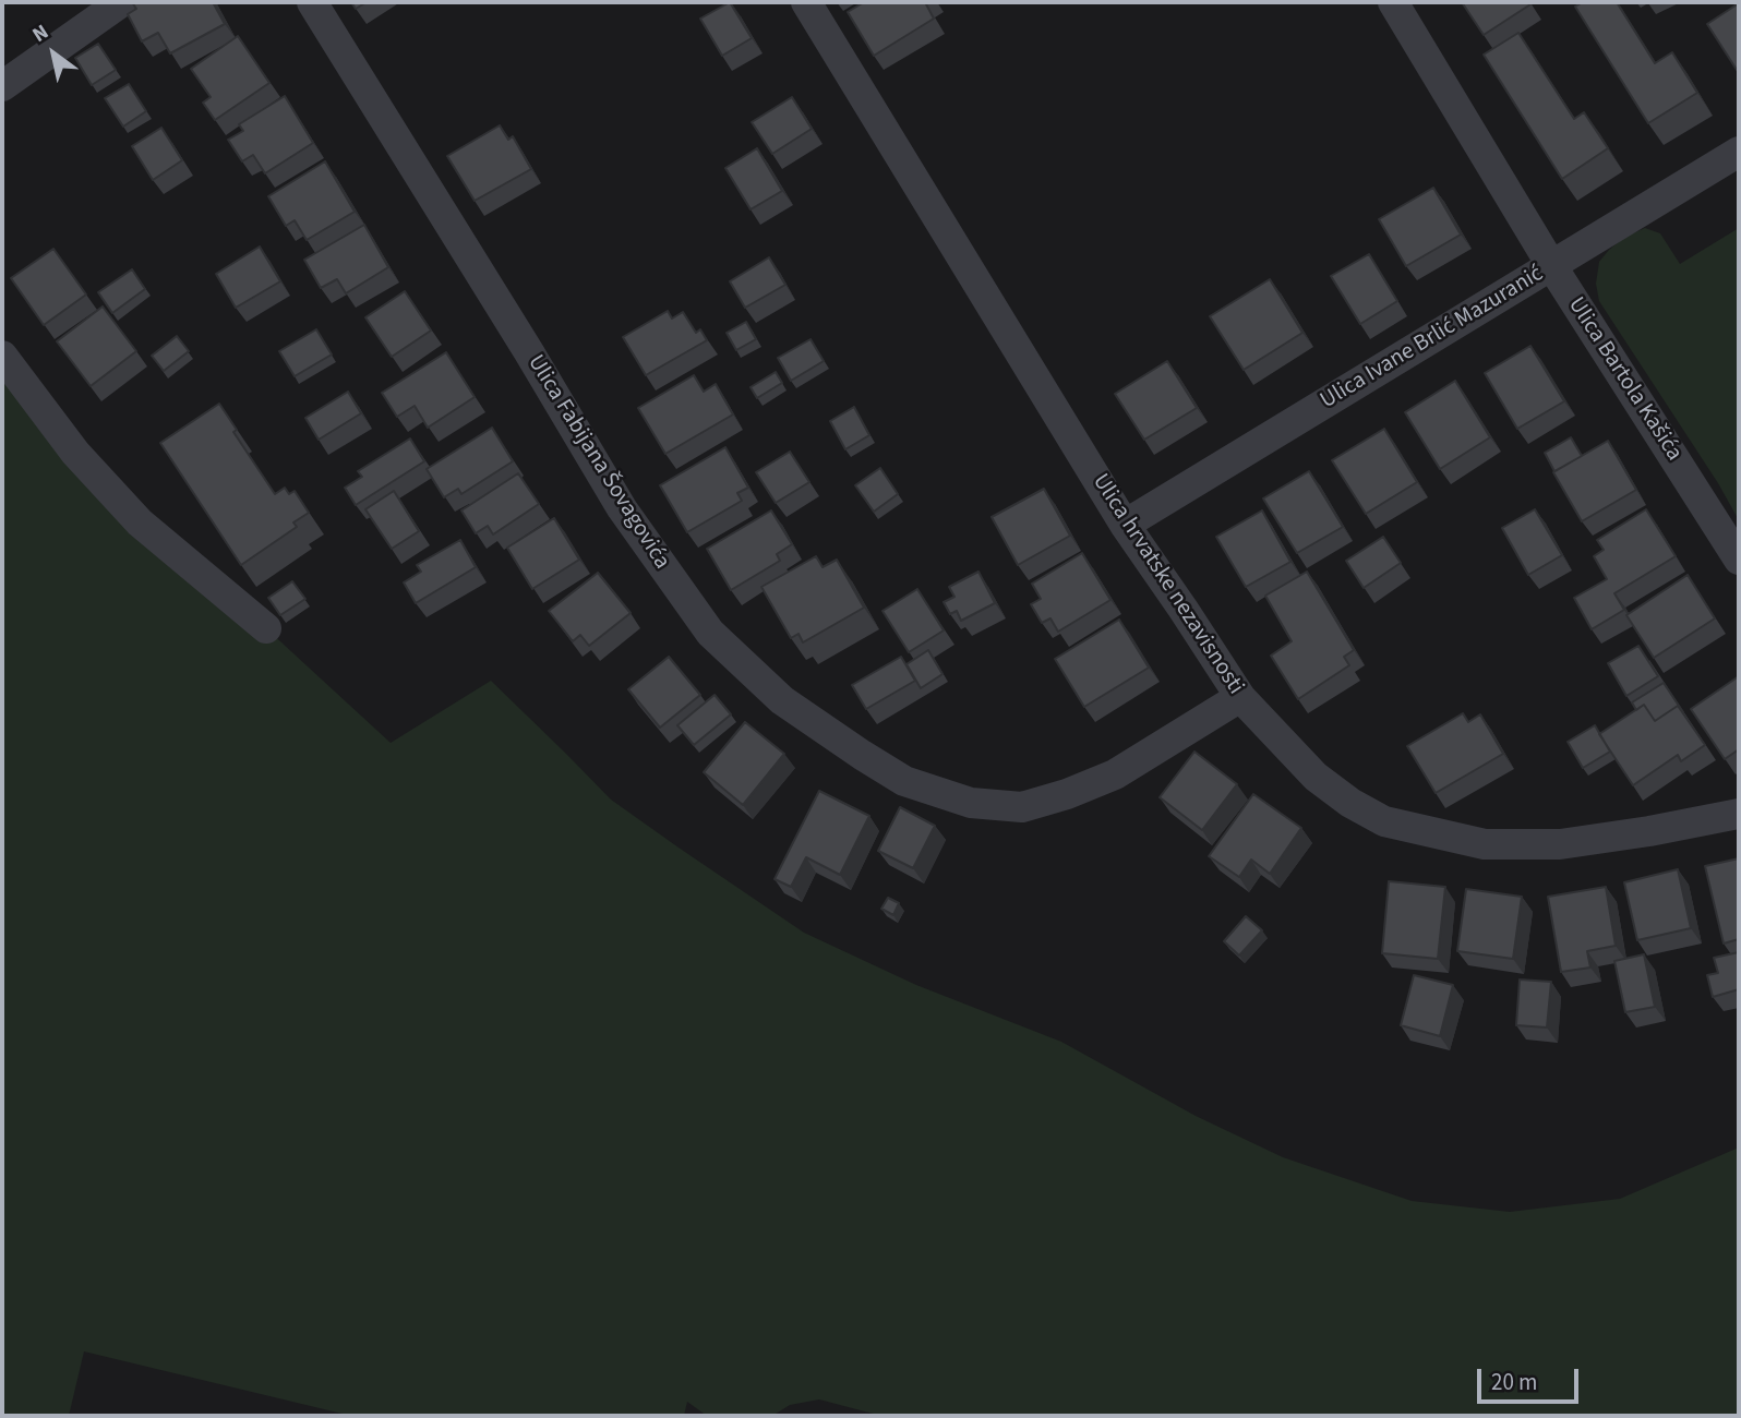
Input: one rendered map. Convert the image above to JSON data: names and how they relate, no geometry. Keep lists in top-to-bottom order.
{
  "streets": {
    "street": [
      "Ulica Ivane Brlić Mazuranić",
      "Ulica Bartola Kašića",
      "Ulica Fabijana Šovagovića",
      "Ulica hrvatske nezavisnosti"
    ]
  },
  "crossings": [
    ["Ulica Ivane Brlić Mazuranić", "Ulica Bartola Kašića"],
    ["Ulica Ivane Brlić Mazuranić", "Ulica hrvatske nezavisnosti"],
    ["Ulica Fabijana Šovagovića", "Ulica hrvatske nezavisnosti"]
  ],
  "scale_bar": "20 m",
  "north": "top left"
}
